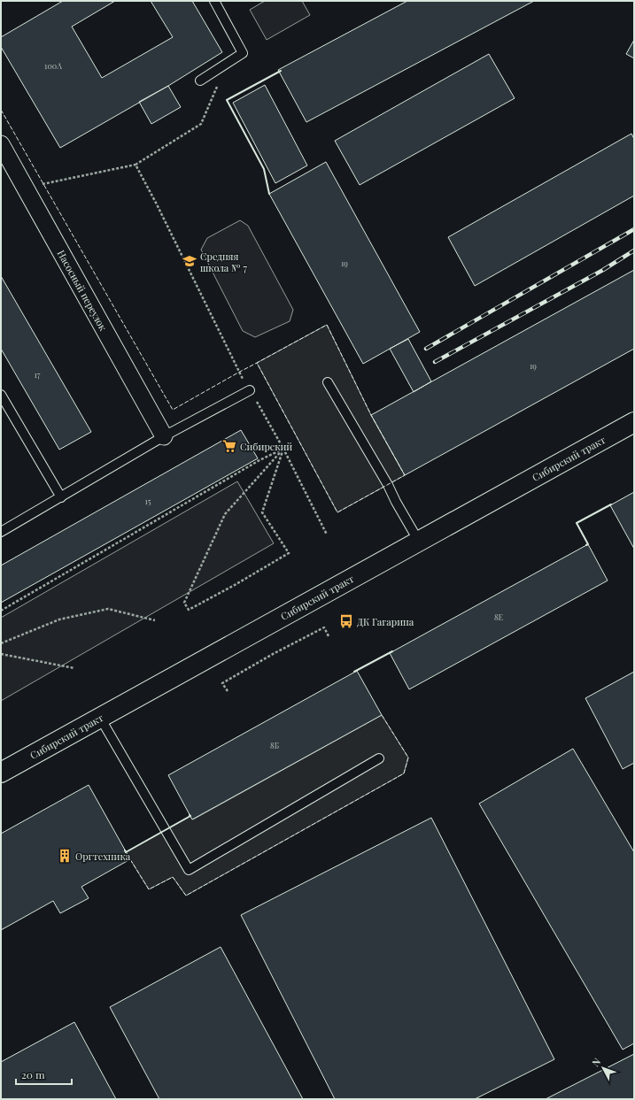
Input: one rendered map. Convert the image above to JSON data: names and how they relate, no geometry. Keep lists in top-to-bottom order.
{
  "streets": {
    "main road": ["Сибирский тракт"],
    "street": ["Насосный переулок"]
  },
  "places": {
    "school or university": ["Средняя школа № 7"],
    "supermarket": ["Сибирский"],
    "bus stop": ["ДК Гагарина"],
    "building": ["Оргтехника"]
  },
  "house_numbers": [
    "100А",
    "19",
    "19",
    "17",
    "15",
    "8Е",
    "8Б"
  ],
  "scale_bar": "20 m",
  "north": "top left"
}
